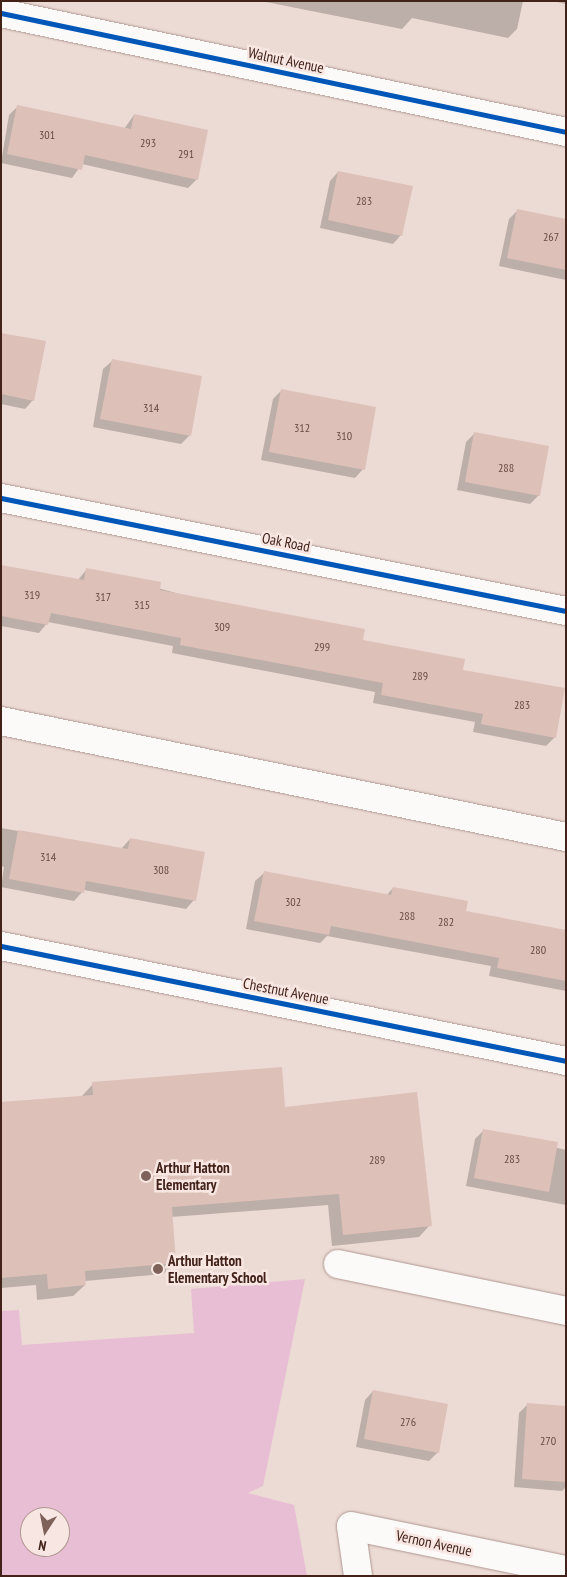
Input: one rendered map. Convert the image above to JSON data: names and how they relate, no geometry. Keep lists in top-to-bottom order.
{
  "streets": {
    "street": [
      "Walnut Avenue",
      "Oak Road",
      "Chestnut Avenue",
      "Vernon Avenue"
    ]
  },
  "places": ["Arthur Hatton Elementary", "Arthur Hatton Elementary School"],
  "house_numbers": [
    "301",
    "293",
    "291",
    "283",
    "267",
    "314",
    "312",
    "310",
    "288",
    "319",
    "317",
    "315",
    "309",
    "299",
    "289",
    "283",
    "314",
    "308",
    "302",
    "288",
    "282",
    "280",
    "283",
    "289",
    "276",
    "270"
  ],
  "north": "bottom"
}
